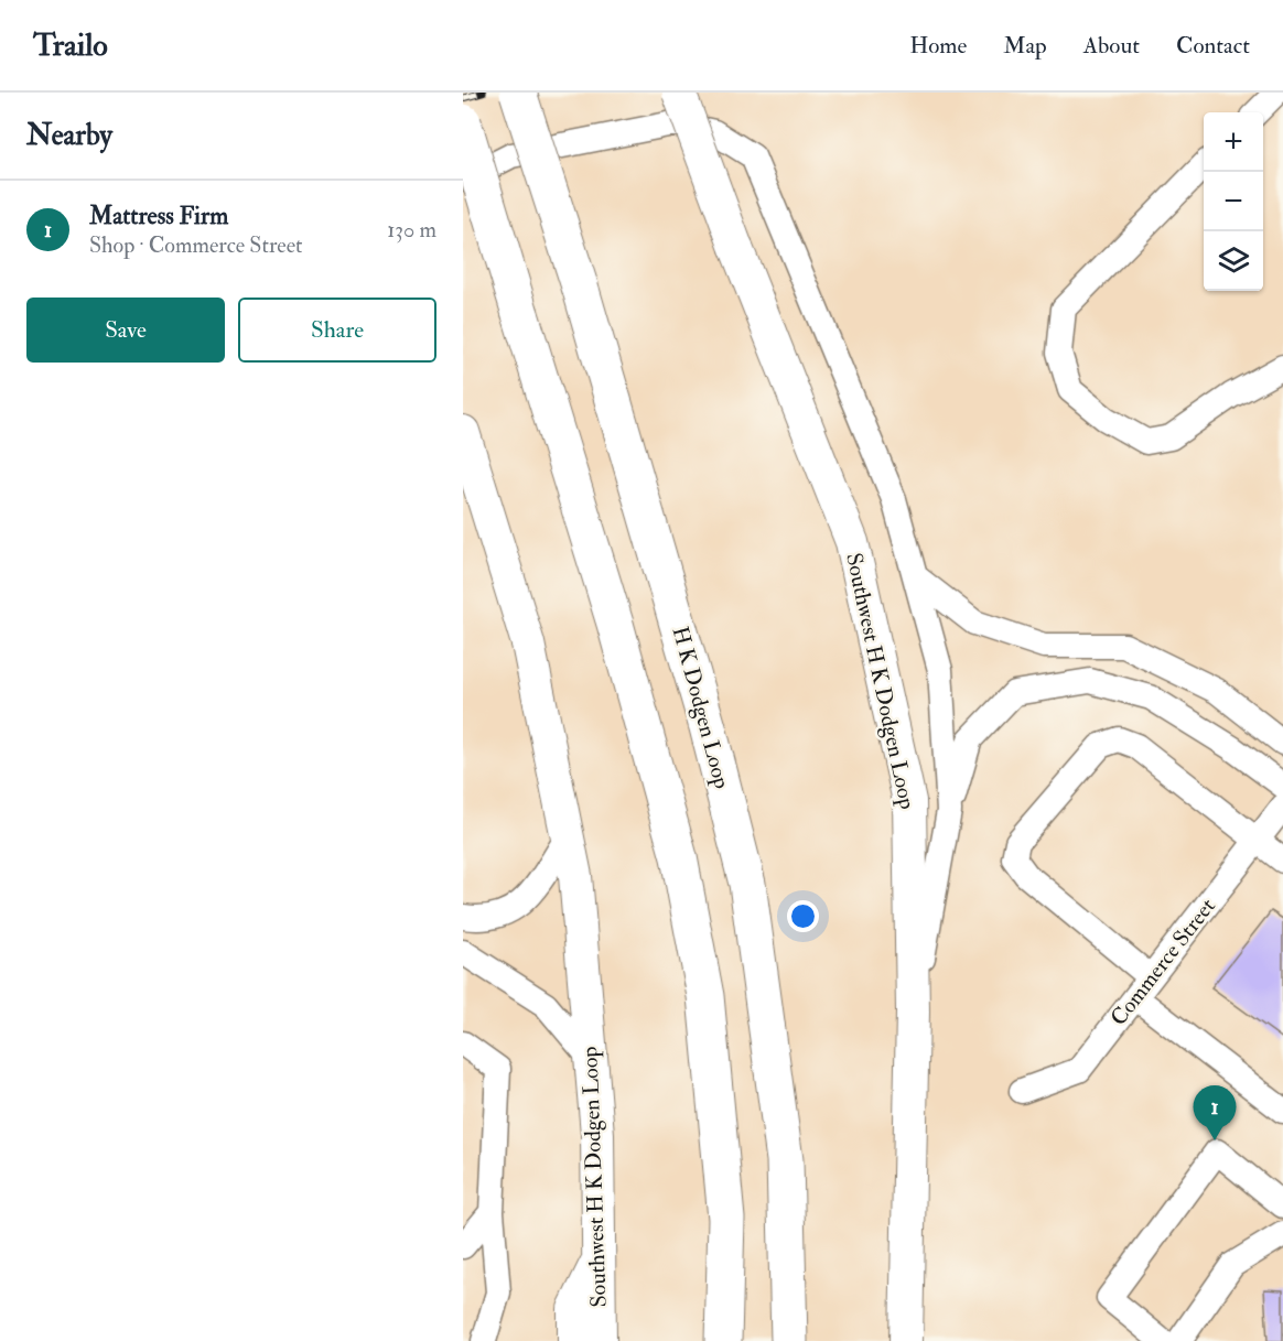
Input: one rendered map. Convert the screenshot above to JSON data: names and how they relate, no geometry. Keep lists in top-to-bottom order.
{
  "streets": {
    "highway": ["H K Dodgen Loop"],
    "main road": ["Southwest H K Dodgen Loop"],
    "street": ["Commerce Street"]
  },
  "page": {
    "header": "Trailo",
    "nav": [
      "Home",
      "Map",
      "About",
      "Contact"
    ],
    "heading": "Nearby",
    "map_buttons": ["+", "−"],
    "list": [
      {
        "mark": "1",
        "name": "Mattress Firm",
        "note": "Shop · Commerce Street",
        "value": "130 m"
      }
    ],
    "buttons": ["Save", "Share"],
    "pins": "1"
  }
}
